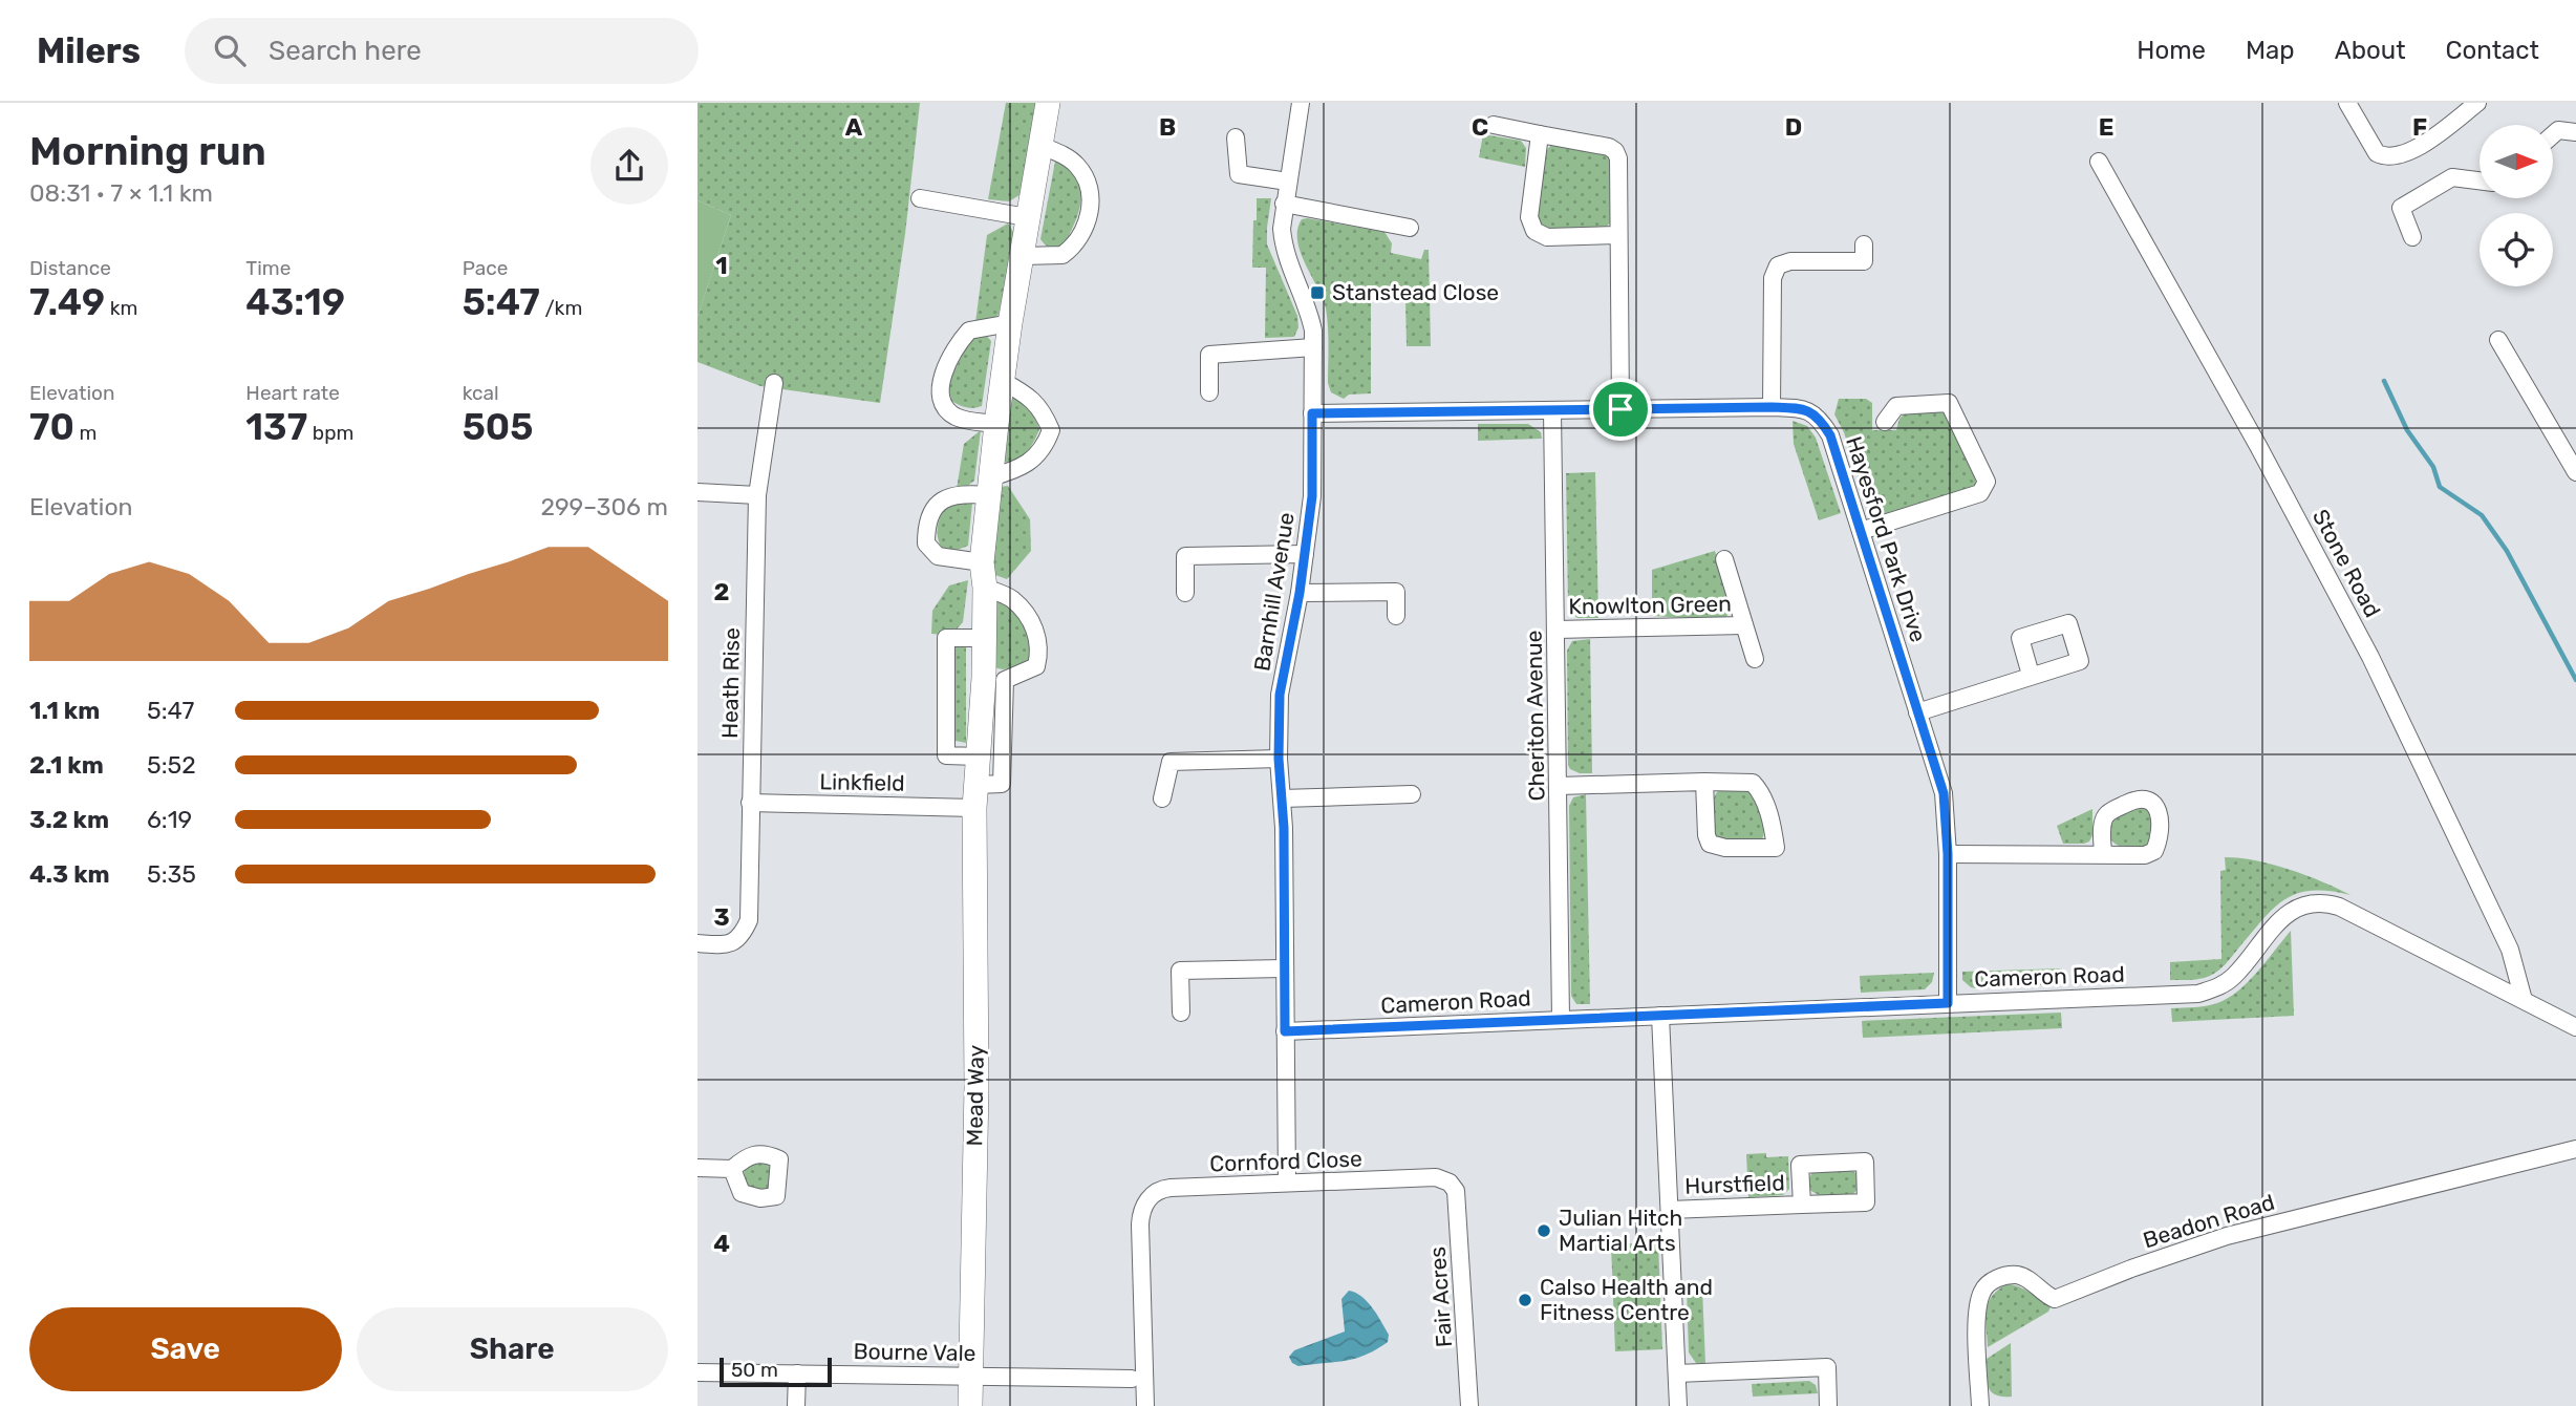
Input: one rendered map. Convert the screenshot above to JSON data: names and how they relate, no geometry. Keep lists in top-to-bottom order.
{
  "streets": {
    "street": [
      "Hayesford Park Drive",
      "Stone Road",
      "Barnhill Avenue",
      "Knowlton Green",
      "Heath Rise",
      "Cheriton Avenue",
      "Linkfield",
      "Cameron Road",
      "Mead Way",
      "Cornford Close",
      "Hurstfield",
      "Beadon Road",
      "Fair Acres",
      "Bourne Vale"
    ]
  },
  "crossings": [
    ["Hayesford Park Drive", "Barnhill Avenue"],
    ["Hayesford Park Drive", "Cheriton Avenue"],
    ["Hayesford Park Drive", "Cameron Road"],
    ["Stone Road", "Cameron Road"],
    ["Barnhill Avenue", "Cameron Road"],
    ["Barnhill Avenue", "Cornford Close"],
    ["Knowlton Green", "Cheriton Avenue"],
    ["Heath Rise", "Linkfield"],
    ["Cheriton Avenue", "Cameron Road"],
    ["Linkfield", "Mead Way"],
    ["Mead Way", "Bourne Vale"],
    ["Cornford Close", "Fair Acres"]
  ],
  "places": {
    "transit": ["Stanstead Close"],
    "other": ["Julian Hitch Martial Arts", "Calso Health and Fitness Centre"]
  },
  "scale_bar": "50 m",
  "north": "right",
  "page": {
    "header": "Milers",
    "search": "Search here",
    "nav": [
      "Home",
      "Map",
      "About",
      "Contact"
    ],
    "heading": ["Morning run", "08:31 · 7 × 1.1 km"],
    "stats": [
      ["Distance", "7.49 km"],
      ["Time", "43:19"],
      ["Pace", "5:47 /km"],
      ["Elevation", "70 m"],
      ["Heart rate", "137 bpm"],
      ["kcal", "505"]
    ],
    "chart": ["Elevation", "299–306 m"],
    "list": [
      {
        "name": "1.1 km",
        "note": "5:47"
      },
      {
        "name": "2.1 km",
        "note": "5:52"
      },
      {
        "name": "3.2 km",
        "note": "6:19"
      },
      {
        "name": "4.3 km",
        "note": "5:35"
      }
    ],
    "buttons": ["Save", "Share"],
    "scale": "50 m"
  },
  "grid": {
    "columns": [
      "A",
      "B",
      "C",
      "D",
      "E",
      "F"
    ],
    "rows": [
      "1",
      "2",
      "3",
      "4"
    ]
  }
}
